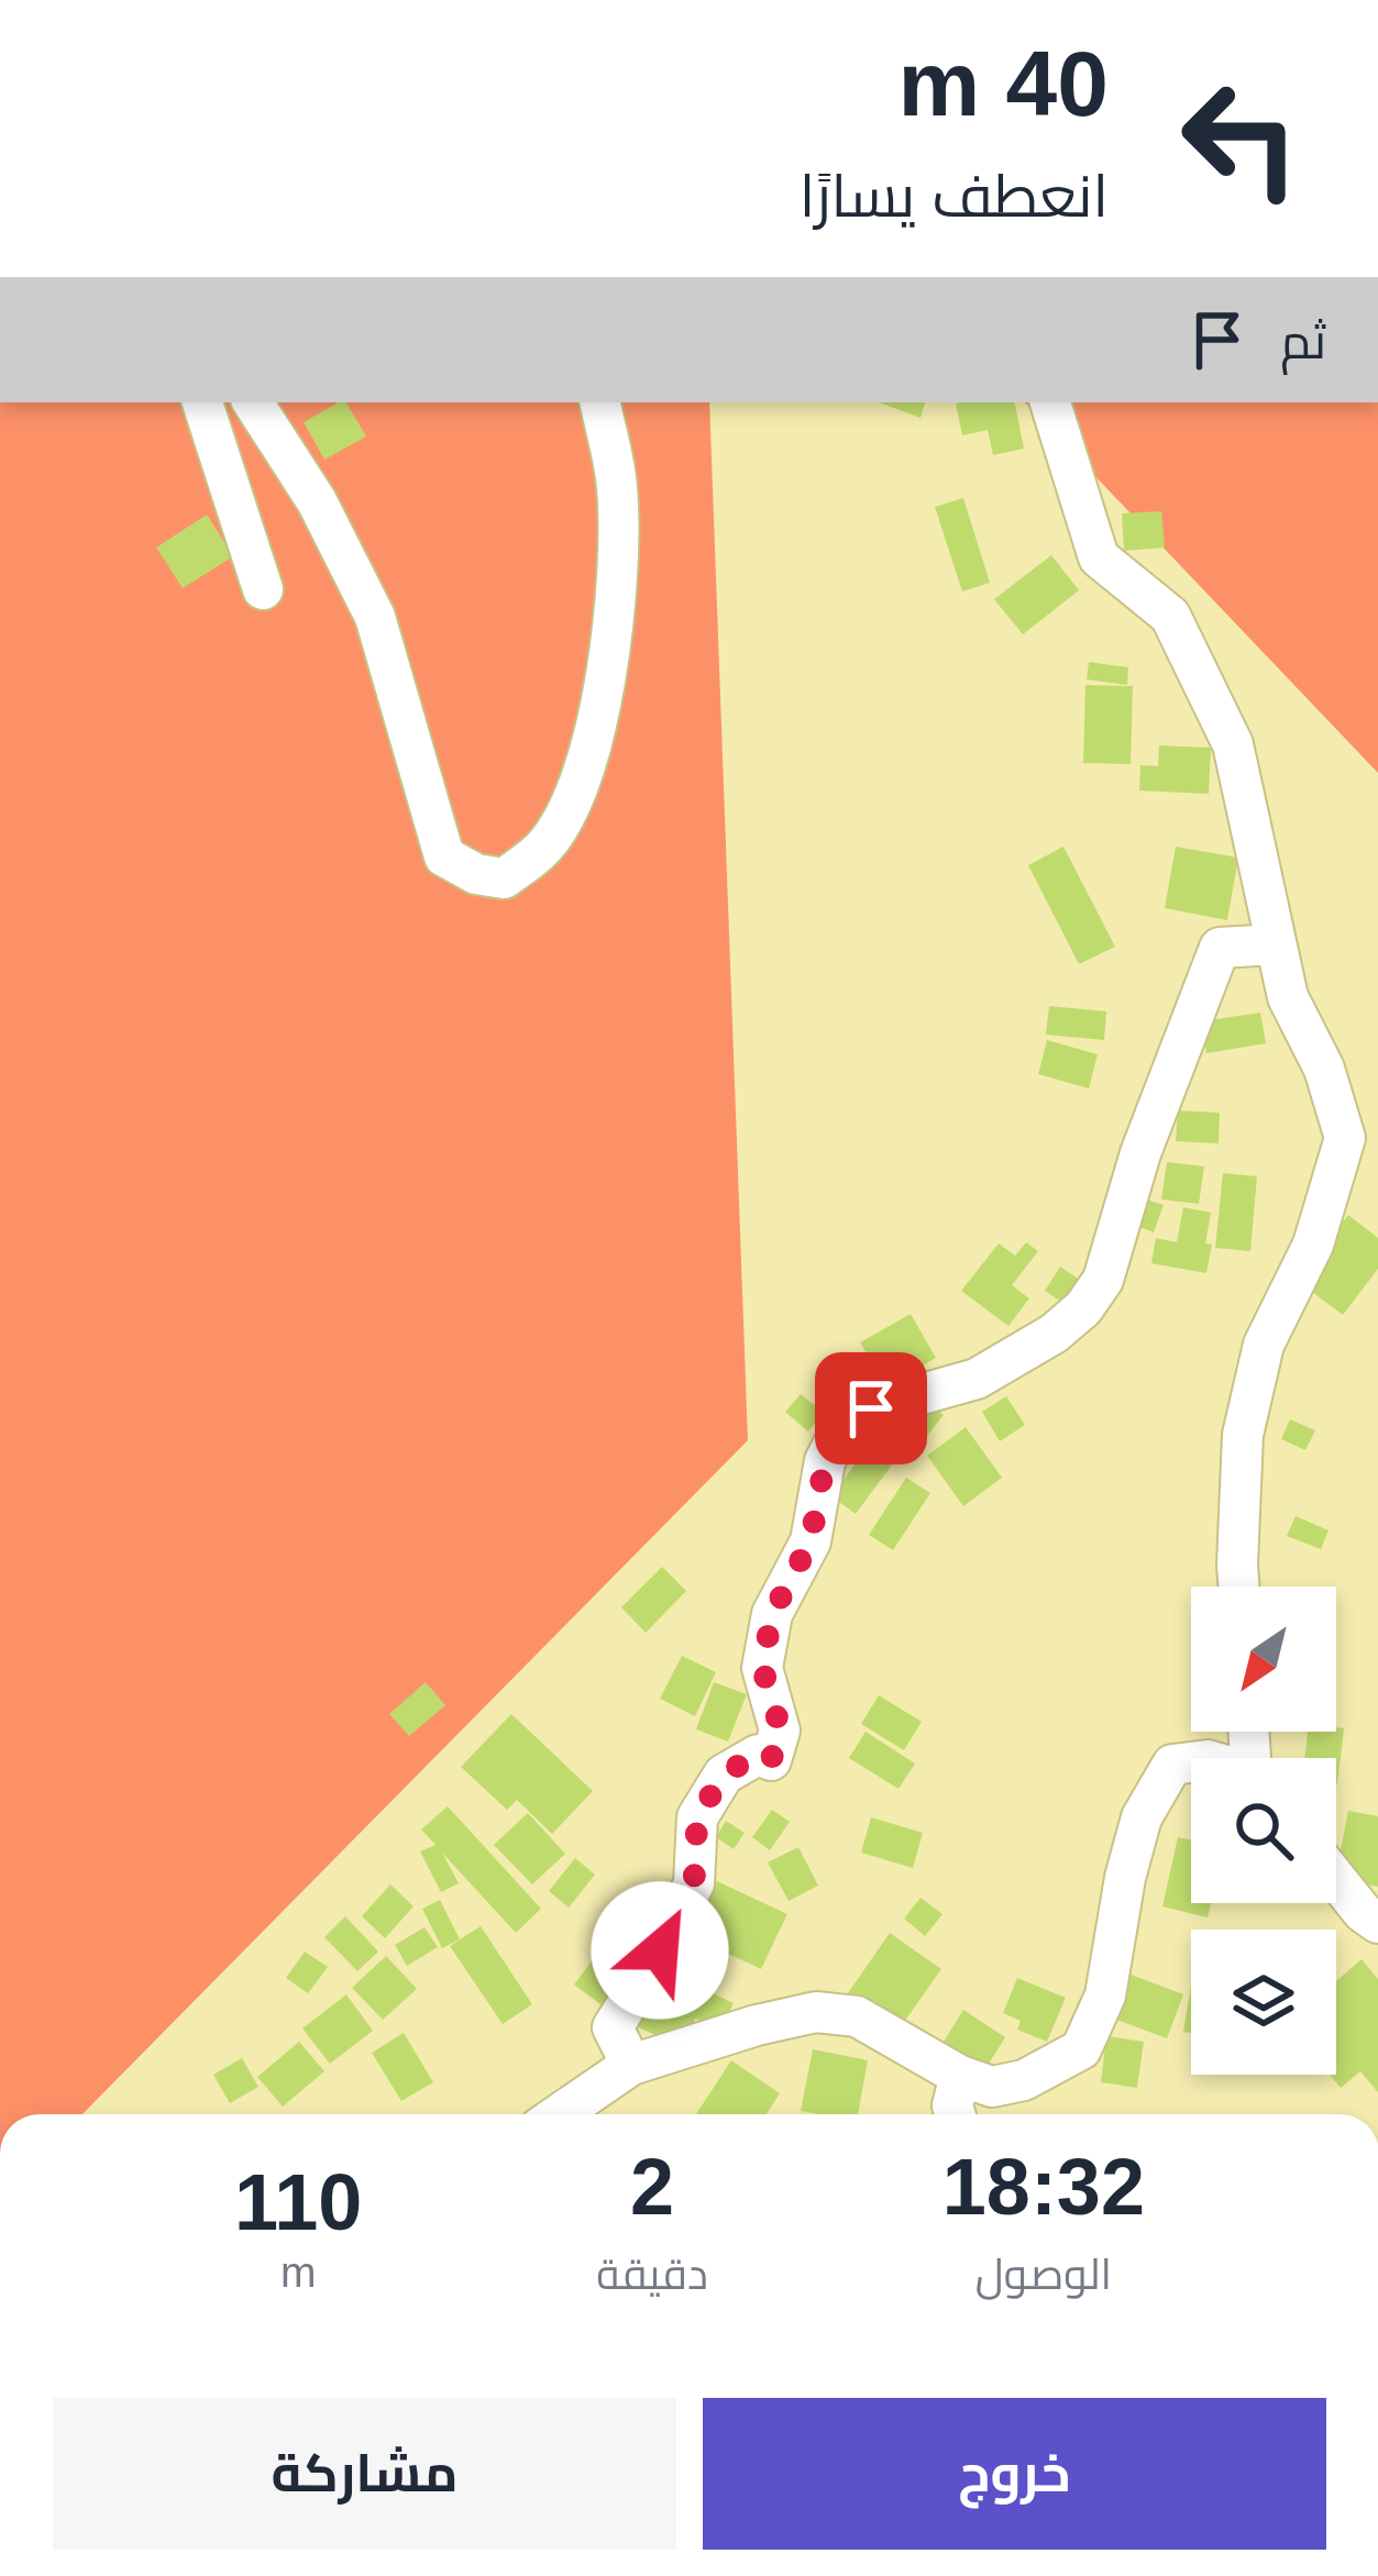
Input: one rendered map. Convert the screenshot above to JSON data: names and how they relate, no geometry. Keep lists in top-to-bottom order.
{
  "north": "bottom left",
  "page": {
    "turn": ["40 m", "انعطف يسارًا"],
    "then": "ثم",
    "eta": [
      "18:32",
      "الوصول",
      "2",
      "دقيقة",
      "110",
      "m"
    ],
    "buttons": ["خروج", "مشاركة"]
  }
}
